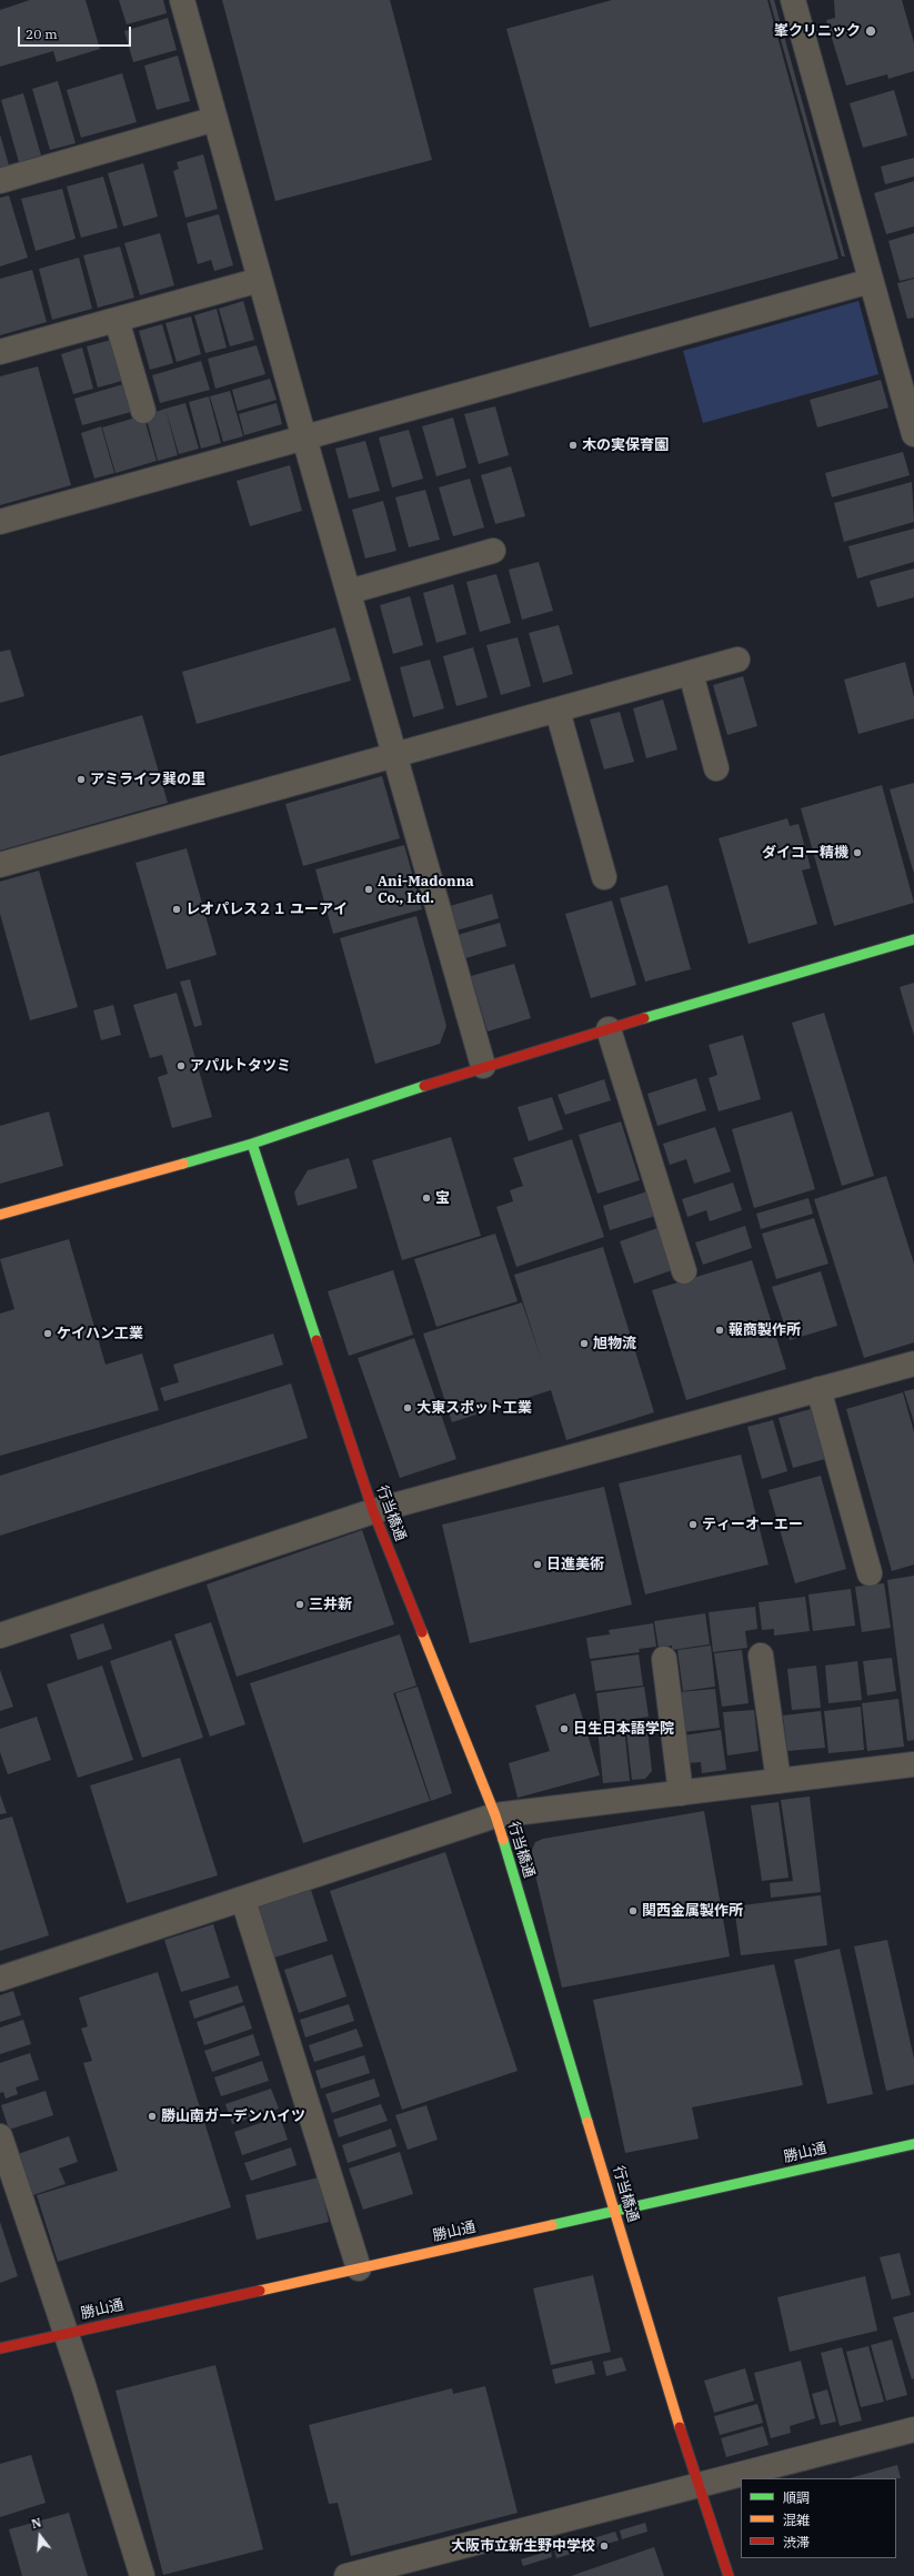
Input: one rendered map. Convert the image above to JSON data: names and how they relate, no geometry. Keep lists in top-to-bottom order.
{
  "streets": {
    "street": ["行当橋通", "勝山通"]
  },
  "crossings": [
    ["行当橋通", "勝山通"]
  ],
  "places": [
    "峯クリニック",
    "木の実保育園",
    "アミライフ巽の里",
    "ダイコー精機",
    "Ani-Madonna Co., Ltd.",
    "レオパレス２１ ユーアイ",
    "アパルトタツミ",
    "宝",
    "報商製作所",
    "ケイハン工業",
    "旭物流",
    "大東スポット工業",
    "ティーオーエー",
    "日進美術",
    "三井新",
    "日生日本語学院",
    "関西金属製作所",
    "勝山南ガーデンハイツ",
    "大阪市立新生野中学校"
  ],
  "legend": ["順調", "混雑", "渋滞"],
  "scale_bar": "20 m",
  "north": "top"
}
